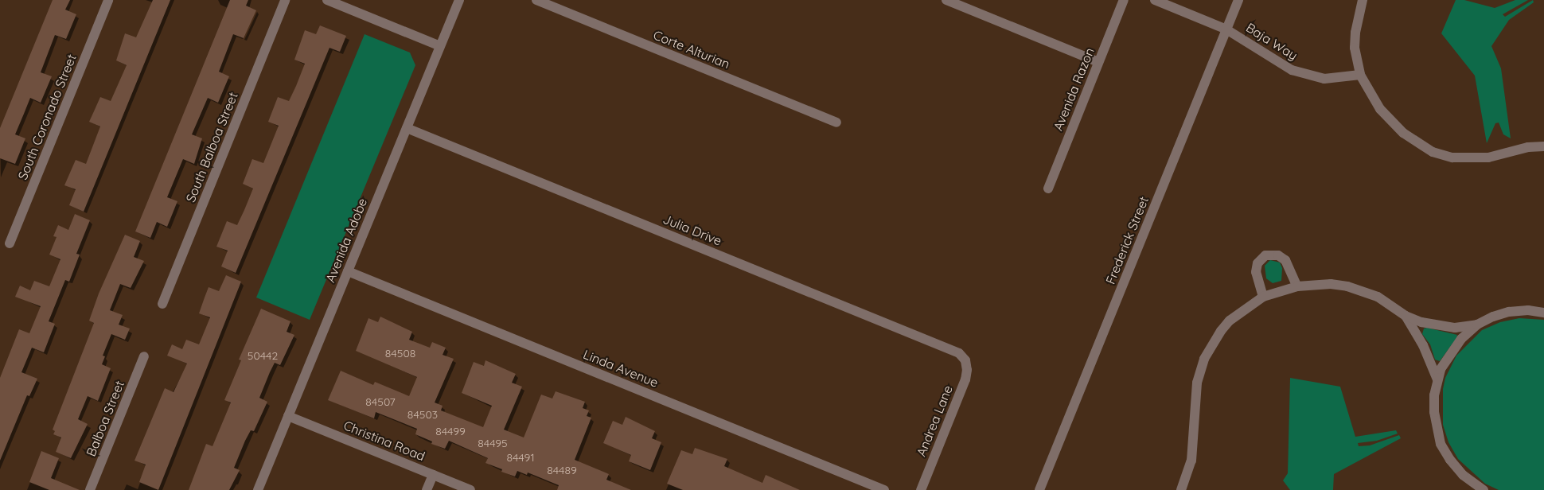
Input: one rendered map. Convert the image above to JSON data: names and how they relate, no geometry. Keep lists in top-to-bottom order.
{
  "streets": {
    "street": [
      "Baja Way",
      "Corte Alturian",
      "Avenida Razon",
      "South Coronado Street",
      "South Balboa Street",
      "Julia Drive",
      "Avenida Adobe",
      "Frederick Street",
      "Linda Avenue",
      "Balboa Street",
      "Andrea Lane",
      "Christina Road"
    ]
  },
  "crossings": [
    ["Baja Way", "Frederick Street"],
    ["Julia Drive", "Avenida Adobe"],
    ["Julia Drive", "Andrea Lane"],
    ["Avenida Adobe", "Linda Avenue"],
    ["Avenida Adobe", "Christina Road"]
  ],
  "house_numbers": [
    "84508",
    "50442",
    "84507",
    "84503",
    "84499",
    "84495",
    "84491",
    "84489"
  ]
}
